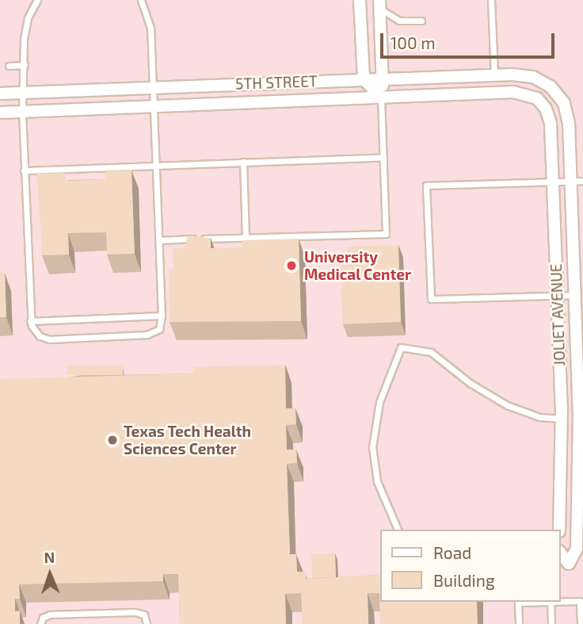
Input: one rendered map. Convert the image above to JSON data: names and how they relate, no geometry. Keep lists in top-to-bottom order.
{
  "streets": {
    "street": ["5TH STREET", "JOLIET AVENUE"]
  },
  "crossings": [
    ["5TH STREET", "JOLIET AVENUE"]
  ],
  "places": ["University Medical Center", "Texas Tech Health Sciences Center"],
  "legend": ["Road", "Building"],
  "scale_bar": "100 m",
  "north": "top"
}
